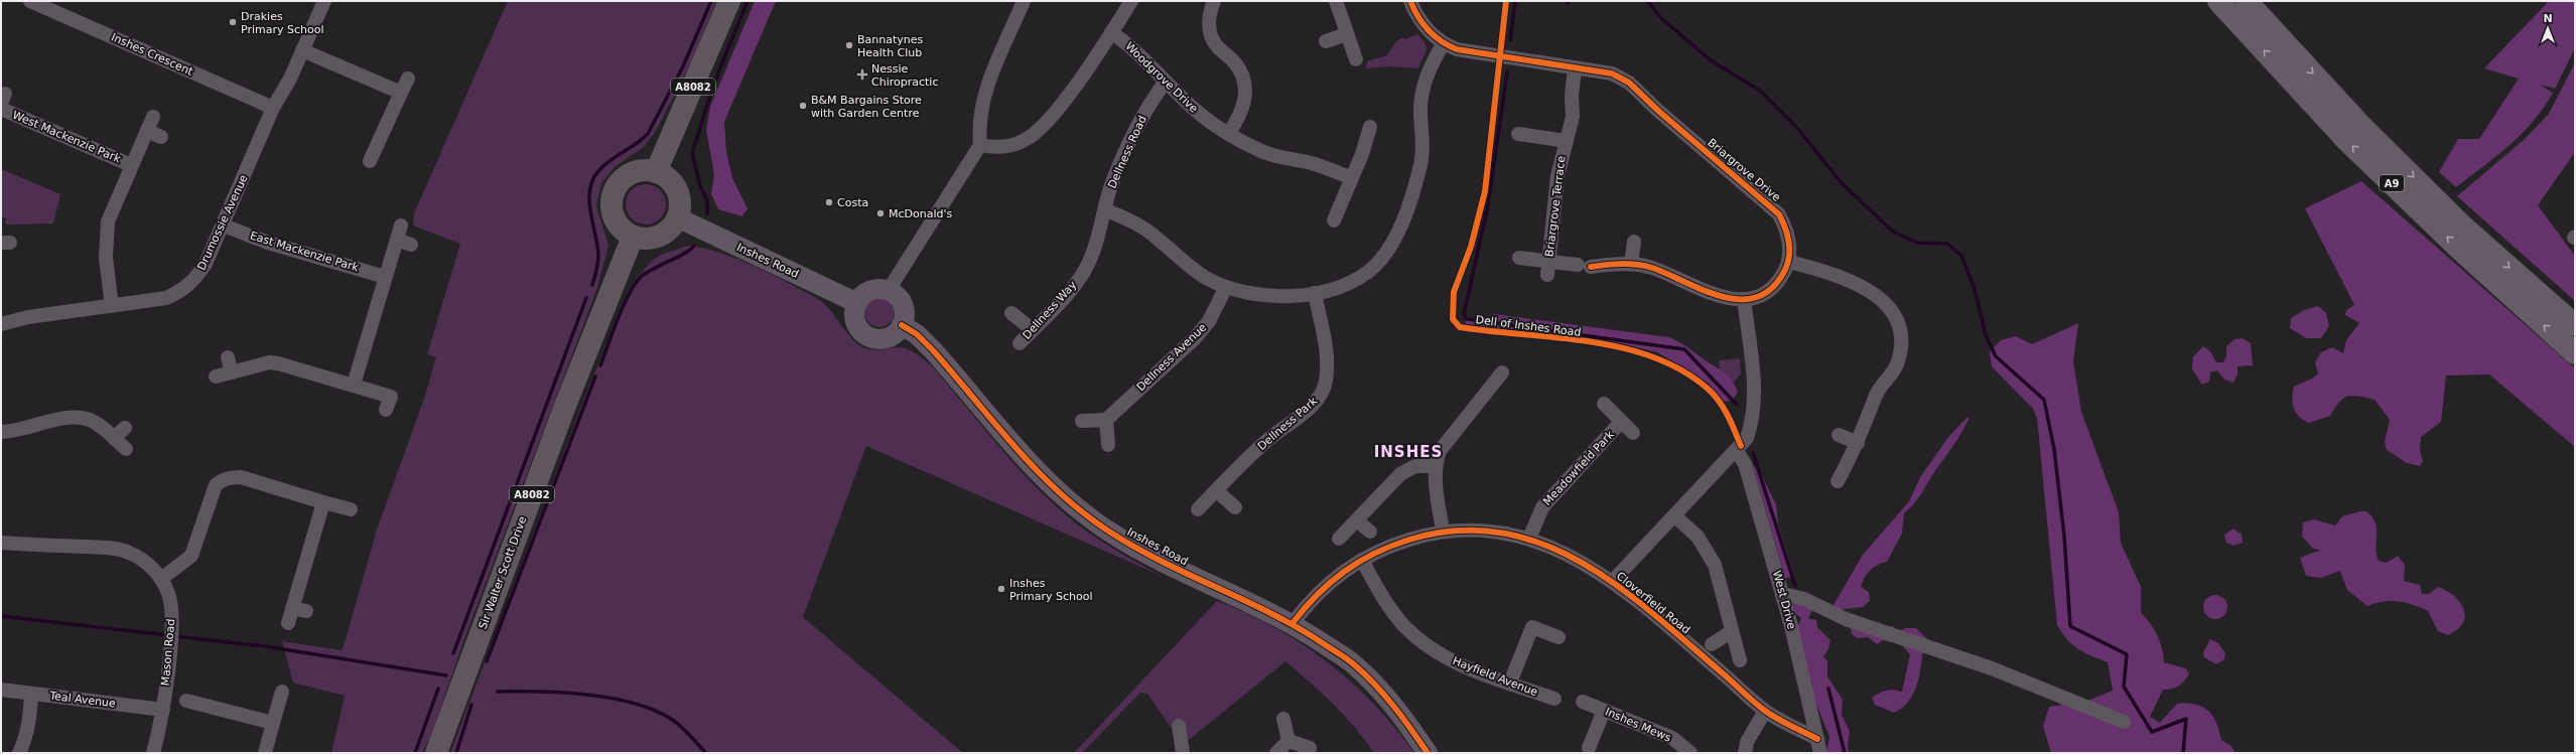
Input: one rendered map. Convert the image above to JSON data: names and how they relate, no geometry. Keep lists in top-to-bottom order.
{
  "streets": {
    "highway": ["A9"],
    "main road": ["A8082", "Sir Walter Scott Drive"],
    "street": [
      "Inshes Crescent",
      "Woodgrove Drive",
      "West Mackenzie Park",
      "Dellness Road",
      "Briargrove Drive",
      "Briargrove Terrace",
      "Drumossie Avenue",
      "East Mackenzie Park",
      "Inshes Road",
      "Dellness Way",
      "Dellness Avenue",
      "Dellness Park",
      "Meadowfield Park",
      "West Drive",
      "Cloverfield Road",
      "Mason Road",
      "Hayfield Avenue",
      "Teal Avenue",
      "Inshes Mews"
    ],
    "cycle path": ["Dell of Inshes Road"]
  },
  "crossings": [
    ["Inshes Crescent", "Drumossie Avenue"],
    ["Woodgrove Drive", "Dellness Road"],
    ["A8082", "Inshes Road"],
    ["A8082", "Sir Walter Scott Drive"],
    ["West Mackenzie Park", "Drumossie Avenue"],
    ["Dellness Road", "Dellness Way"],
    ["Briargrove Drive", "Briargrove Terrace"],
    ["Drumossie Avenue", "East Mackenzie Park"],
    ["Inshes Road", "Sir Walter Scott Drive"],
    ["Inshes Road", "Cloverfield Road"],
    ["Meadowfield Park", "Cloverfield Road"],
    ["West Drive", "Cloverfield Road"],
    ["Cloverfield Road", "Hayfield Avenue"],
    ["Mason Road", "Teal Avenue"]
  ],
  "districts": ["INSHES"],
  "places": {
    "other": [
      "Drakies Primary School",
      "Bannatynes Health Club",
      "B&M Bargains Store with Garden Centre",
      "Costa",
      "McDonald's",
      "Inshes Primary School"
    ],
    "health": ["Nessie Chiropractic"]
  },
  "north": "top"
}
